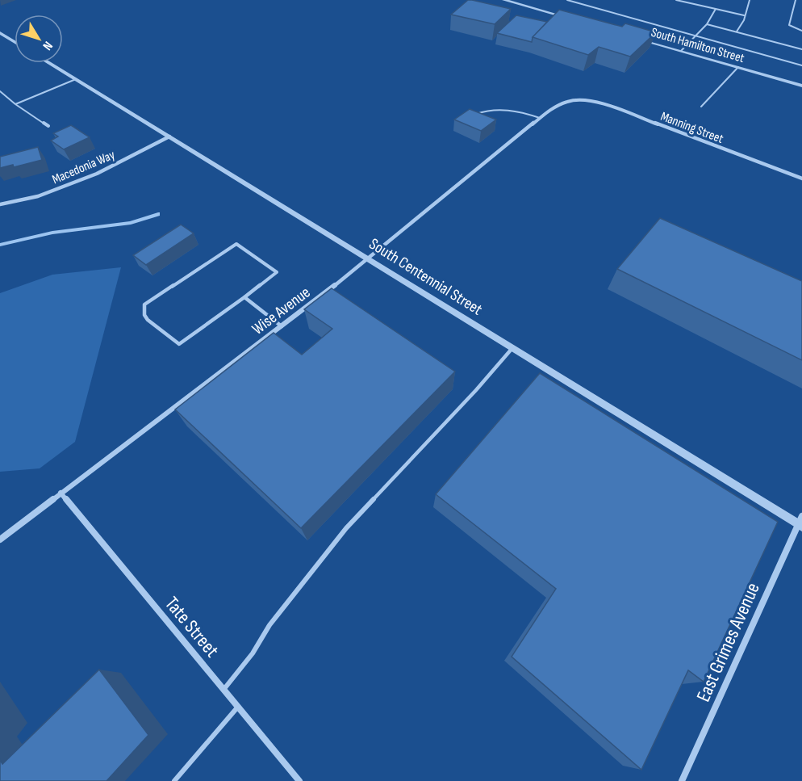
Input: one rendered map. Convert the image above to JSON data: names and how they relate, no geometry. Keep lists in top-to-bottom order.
{
  "streets": {
    "street": [
      "South Hamilton Street",
      "Manning Street",
      "Macedonia Way",
      "South Centennial Street",
      "Wise Avenue",
      "Tate Street",
      "East Grimes Avenue"
    ]
  },
  "crossings": [
    ["Manning Street", "Wise Avenue"],
    ["Macedonia Way", "South Centennial Street"],
    ["South Centennial Street", "Wise Avenue"],
    ["South Centennial Street", "East Grimes Avenue"],
    ["Wise Avenue", "Tate Street"]
  ],
  "north": "bottom right"
}
